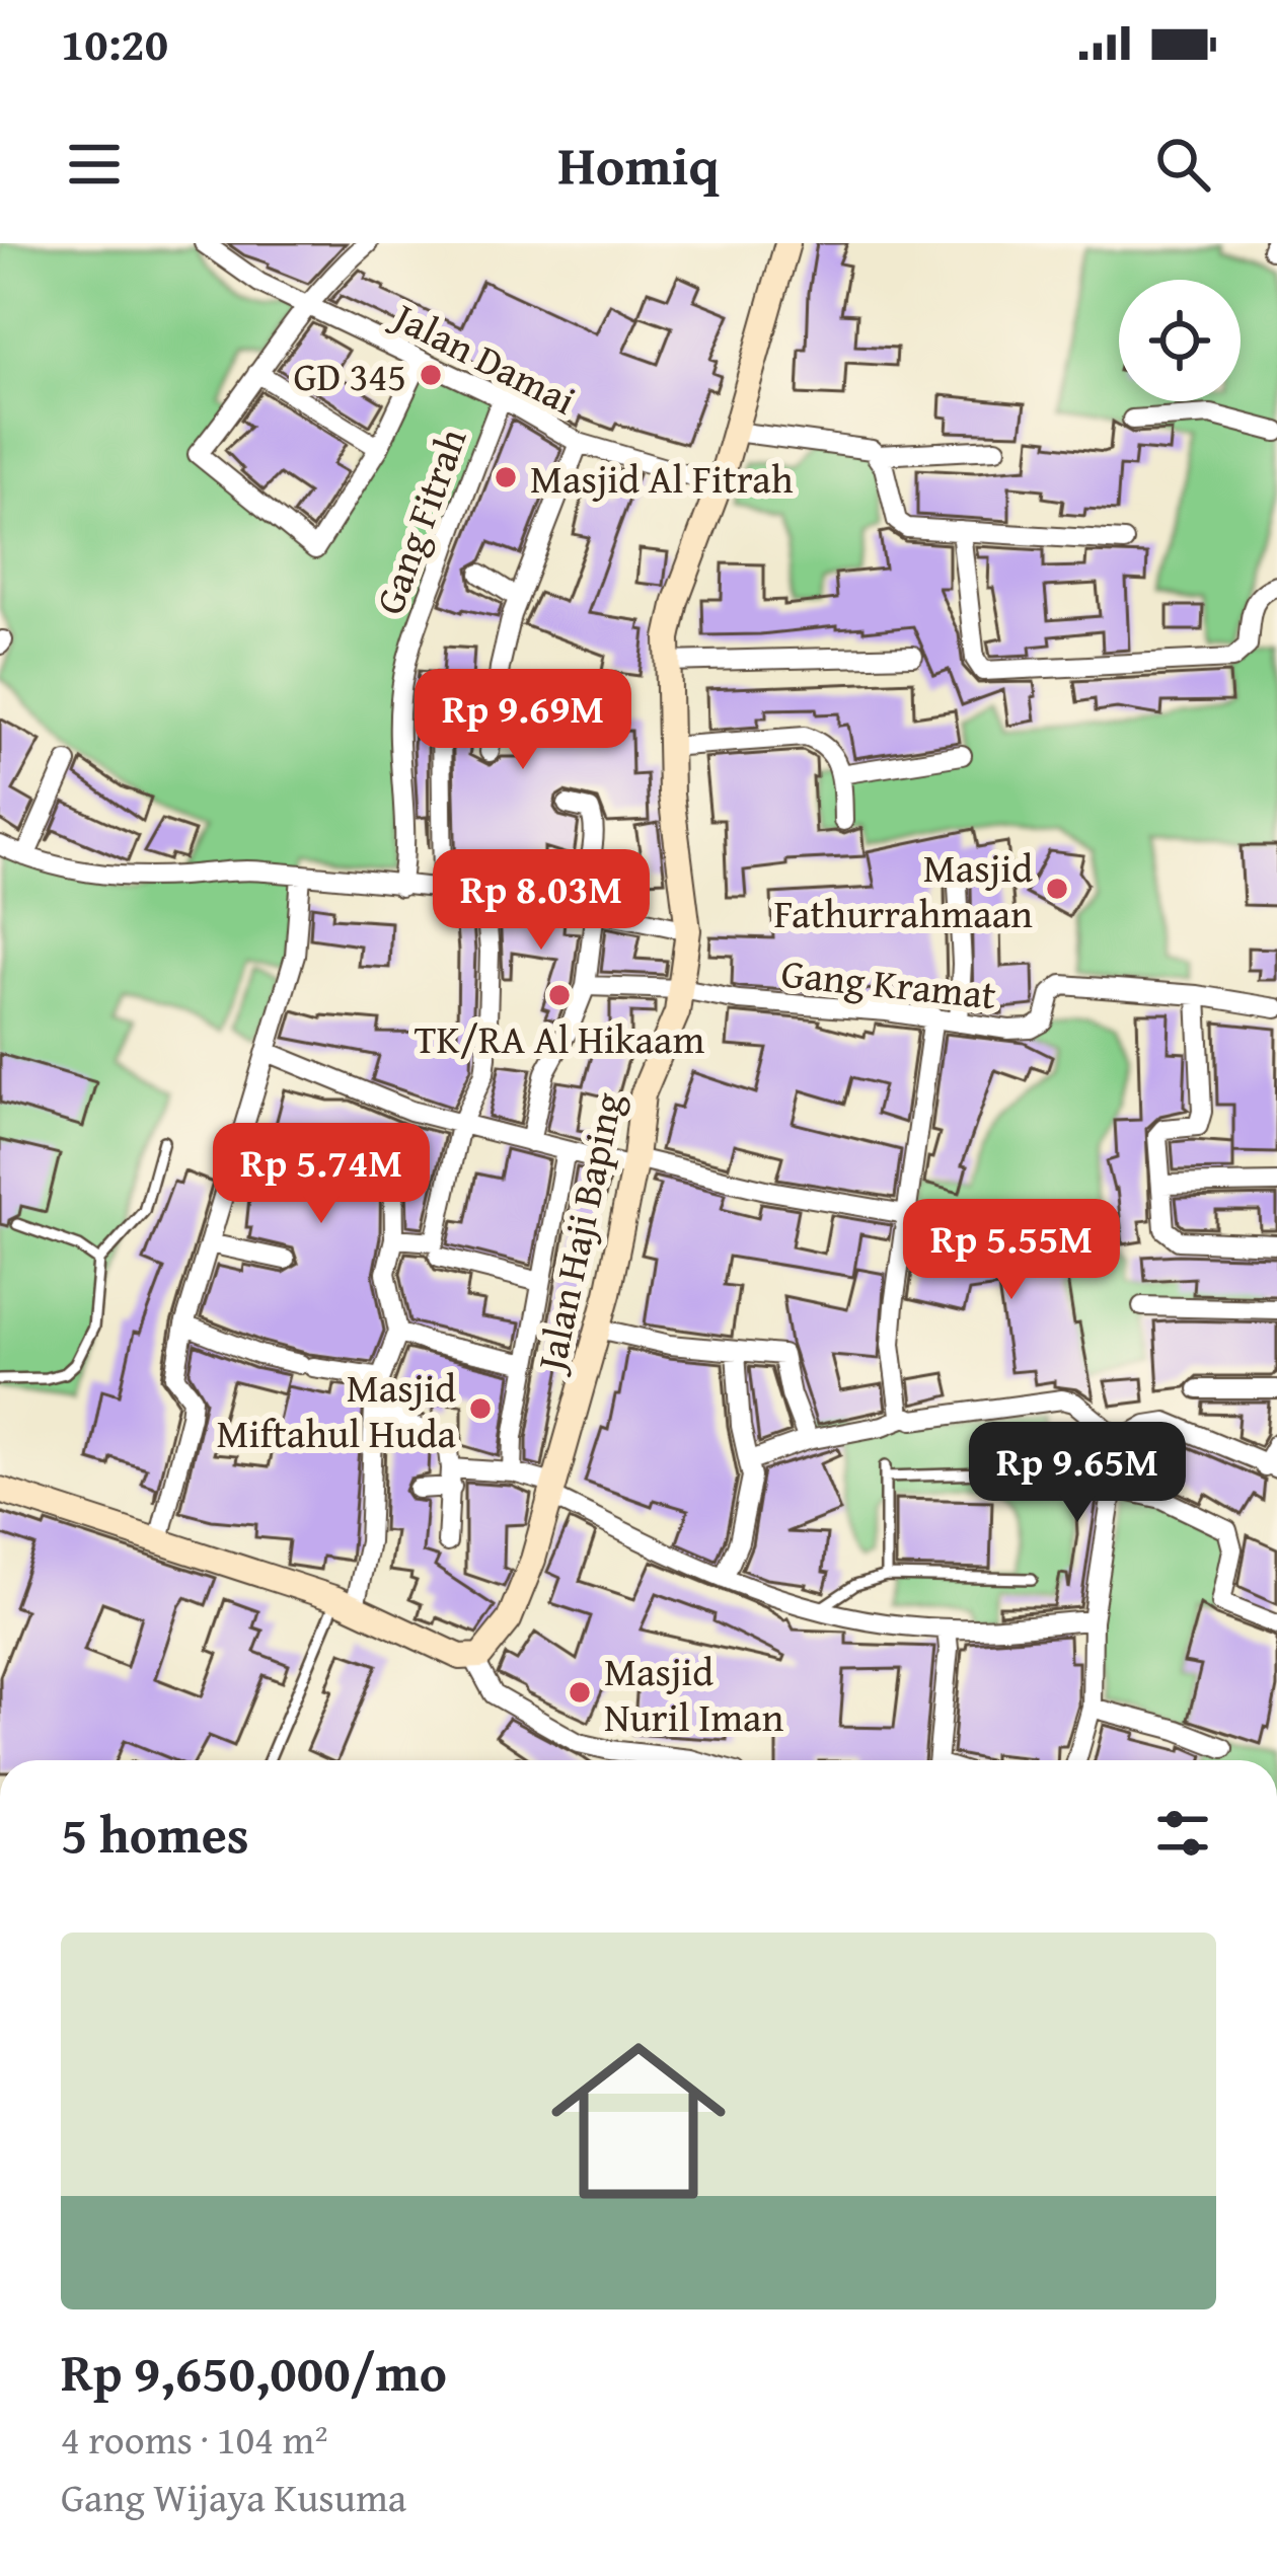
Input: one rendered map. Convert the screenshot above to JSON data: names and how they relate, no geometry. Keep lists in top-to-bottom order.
{
  "streets": {
    "street": [
      "Jalan Damai",
      "Gang Fitrah",
      "Gang Kramat",
      "Jalan Haji Baping"
    ]
  },
  "crossings": [
    ["Jalan Damai", "Gang Fitrah"],
    ["Jalan Damai", "Jalan Haji Baping"],
    ["Gang Kramat", "Jalan Haji Baping"]
  ],
  "places": [
    "GD 345",
    "Masjid Al Fitrah",
    "Masjid Fathurrahmaan",
    "TK/RA Al Hikaam",
    "Masjid Miftahul Huda",
    "Masjid Nuril Iman"
  ],
  "page": {
    "status": "10:20",
    "header": "Homiq",
    "price": [
      "Rp 9.69M",
      "Rp 8.03M",
      "Rp 5.74M",
      "Rp 5.55M",
      "Rp 9.65M"
    ],
    "heading": "5 homes",
    "list": [
      {
        "name": "Rp 9,650,000/mo",
        "note": "4 rooms · 104 m² · Gang Wijaya Kusuma"
      }
    ]
  }
}
